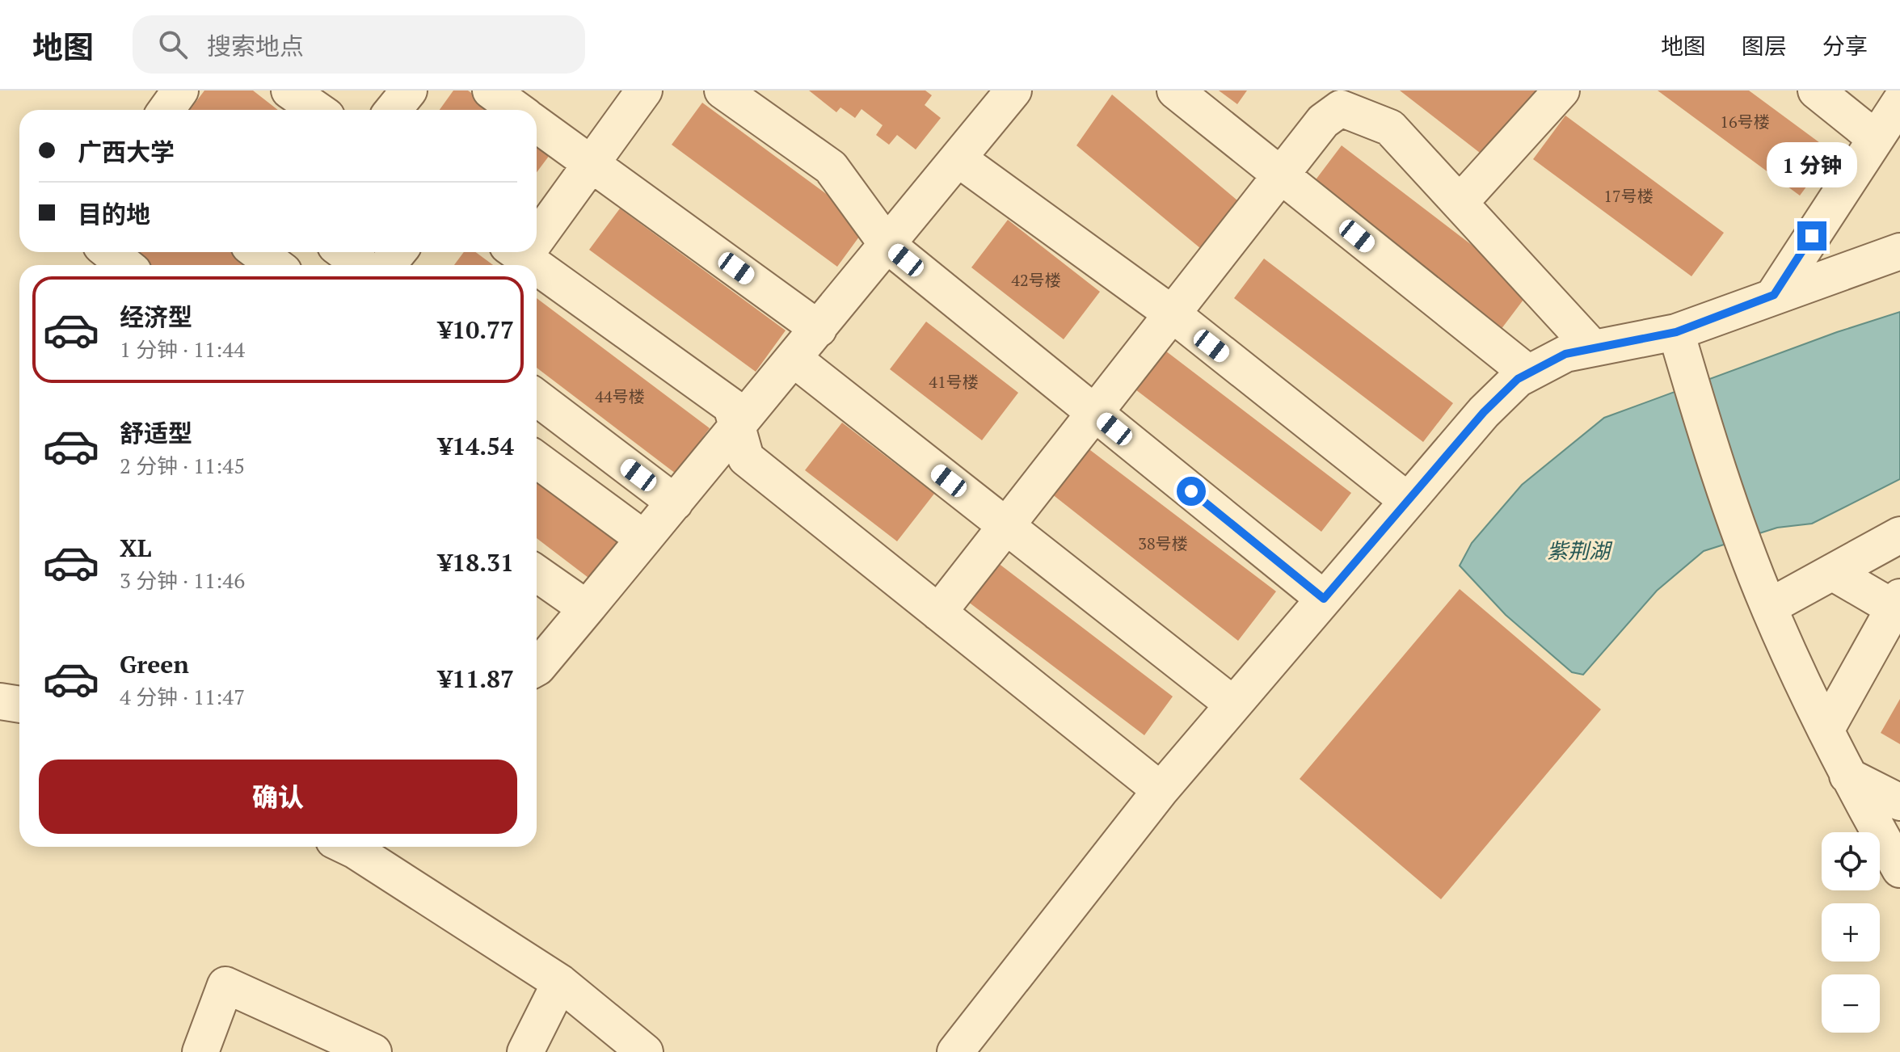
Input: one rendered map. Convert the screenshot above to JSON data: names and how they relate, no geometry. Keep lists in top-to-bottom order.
{
  "water": ["紫荆湖"],
  "house_numbers": [
    "16号楼",
    "17号楼",
    "42号楼",
    "41号楼",
    "44号楼",
    "38号楼"
  ],
  "page": {
    "header": "地图",
    "search": "搜索地点",
    "nav": ["地图", "图层", "分享"],
    "banner": ["广西大学", "目的地"],
    "bubble": "1 分钟",
    "list": [
      {
        "name": "经济型",
        "note": "1 分钟 · 11:44",
        "value": "¥10.77"
      },
      {
        "name": "舒适型",
        "note": "2 分钟 · 11:45",
        "value": "¥14.54"
      },
      {
        "name": "XL",
        "note": "3 分钟 · 11:46",
        "value": "¥18.31"
      },
      {
        "name": "Green",
        "note": "4 分钟 · 11:47",
        "value": "¥11.87"
      }
    ],
    "buttons": "确认",
    "map_buttons": ["+", "−"]
  }
}
